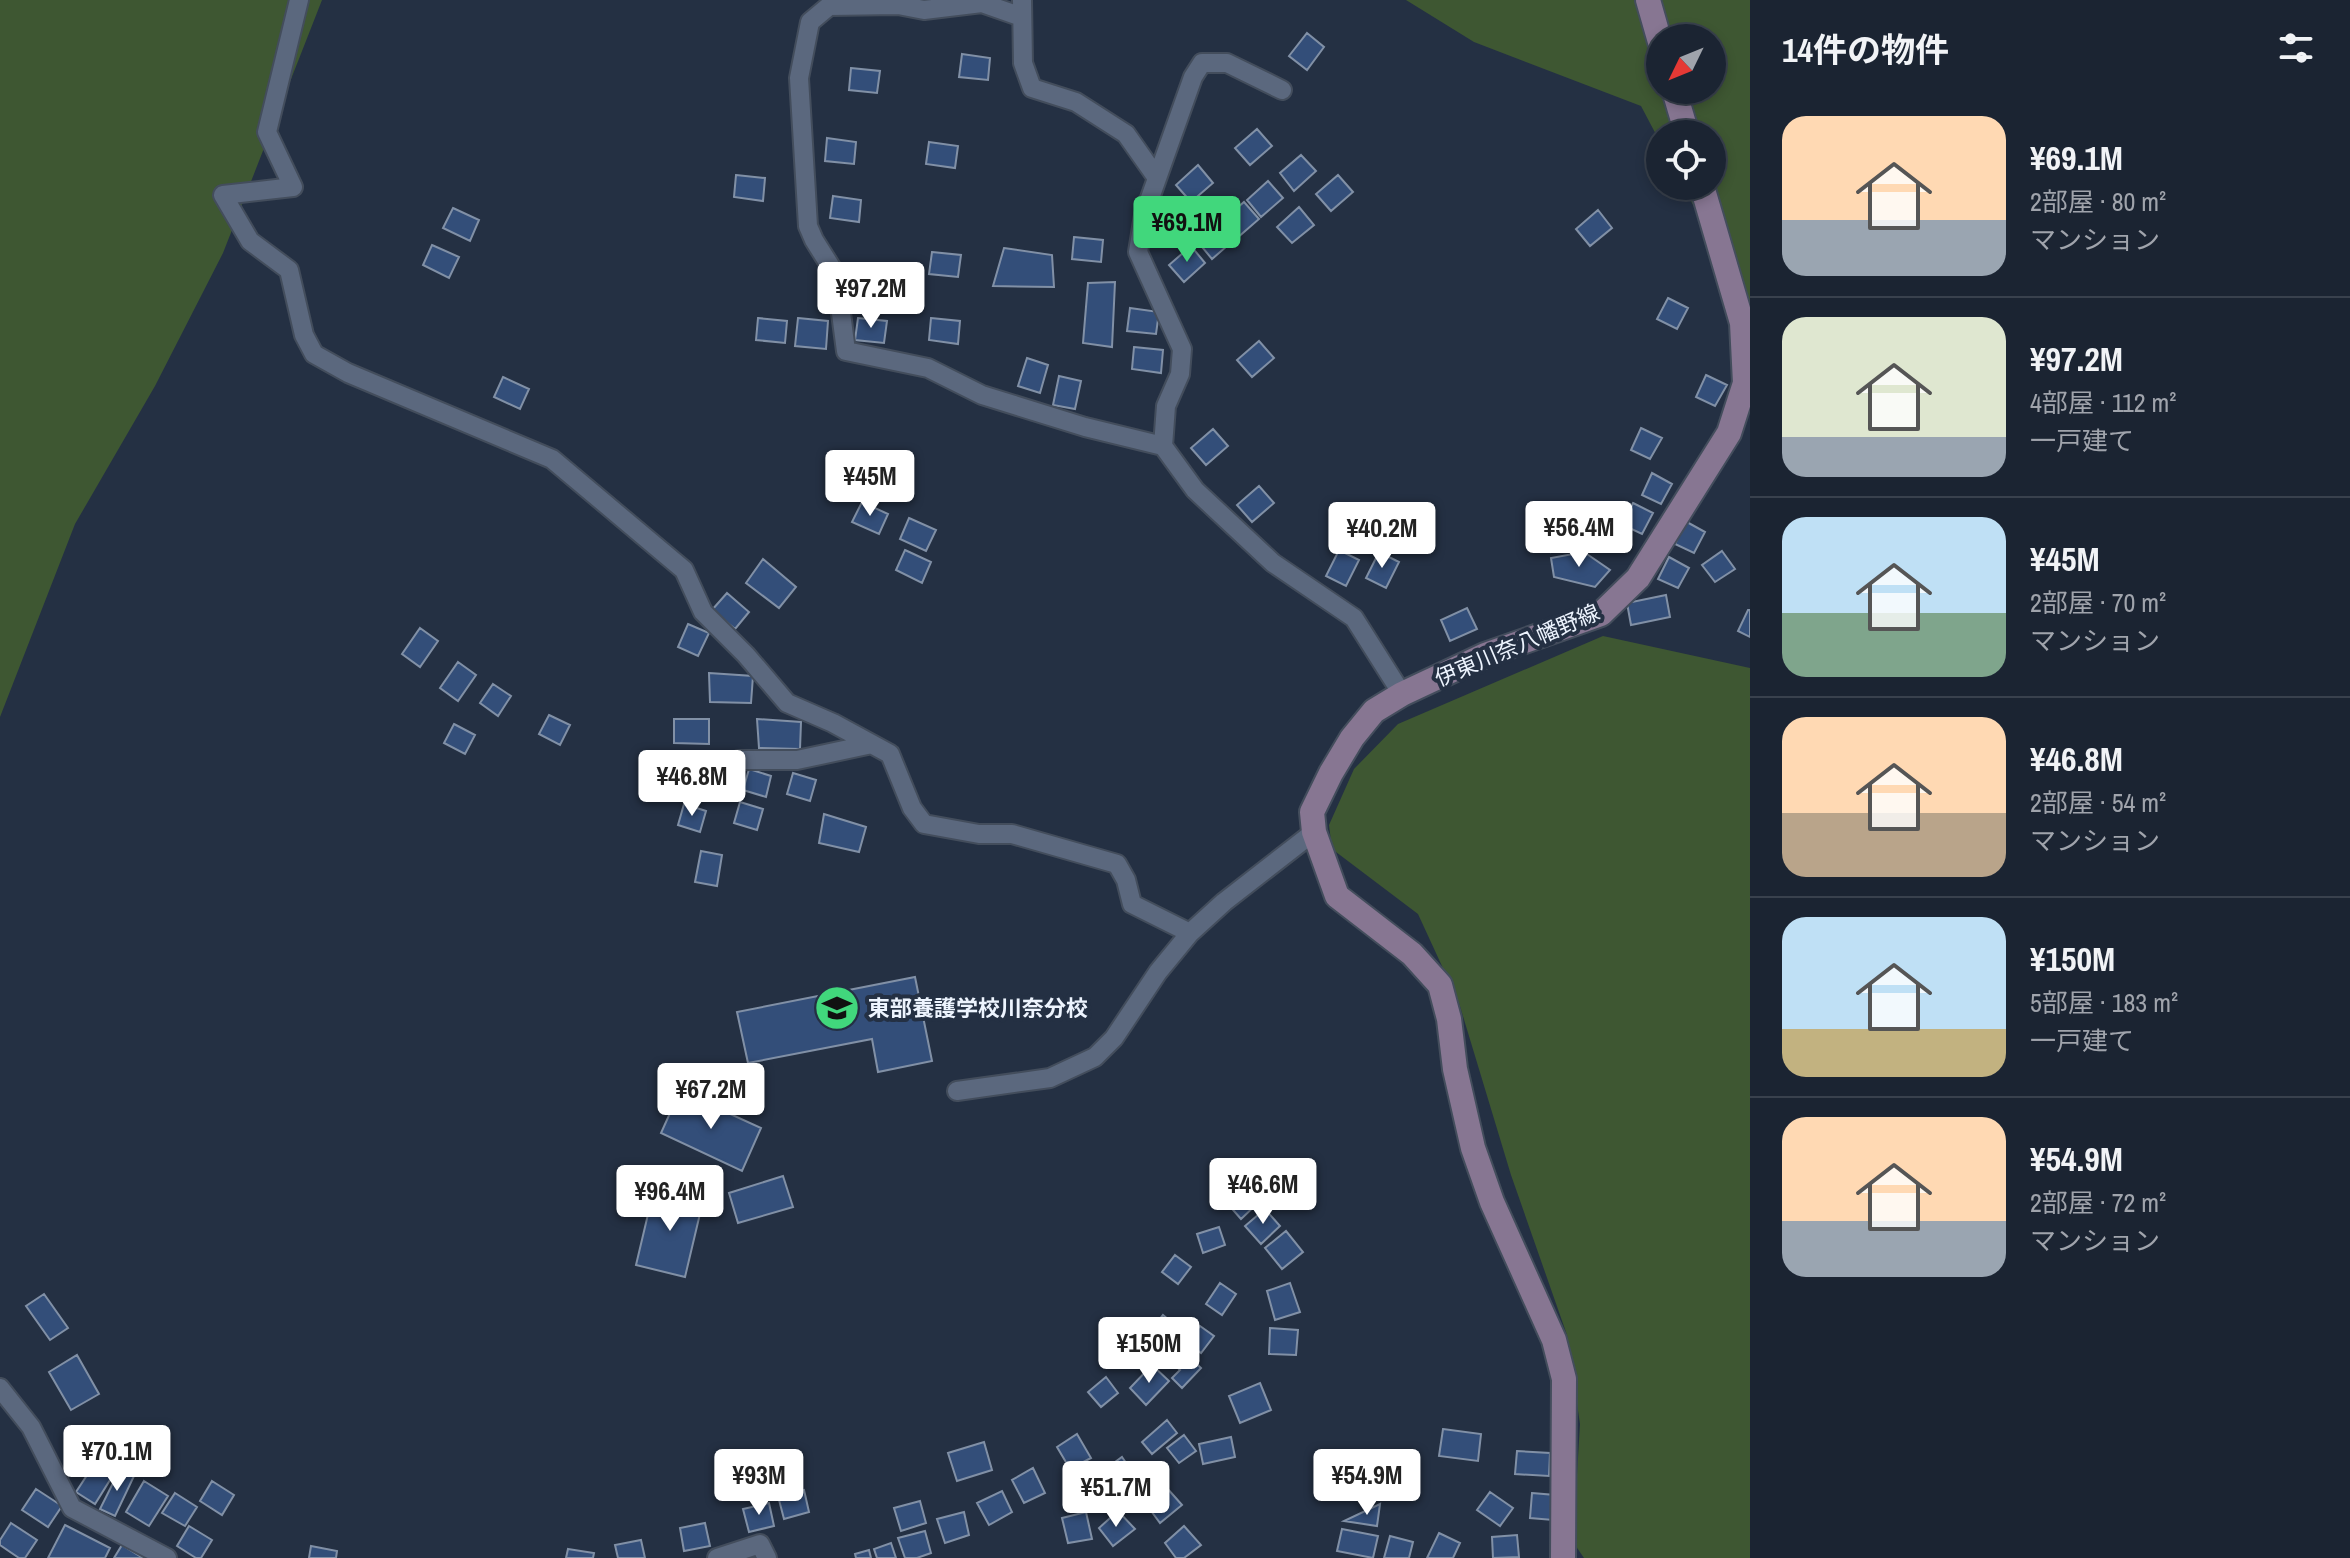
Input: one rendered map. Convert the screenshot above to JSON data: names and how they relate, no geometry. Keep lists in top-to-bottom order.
{
  "streets": {
    "main road": ["伊東川奈八幡野線"]
  },
  "places": {
    "school or university": ["東部養護学校川奈分校"]
  },
  "north": "bottom left",
  "page": {
    "heading": "14件の物件",
    "list": [
      {
        "name": "¥69.1M",
        "note": "2部屋 · 80 m² · マンション"
      },
      {
        "name": "¥97.2M",
        "note": "4部屋 · 112 m² · 一戸建て"
      },
      {
        "name": "¥45M",
        "note": "2部屋 · 70 m² · マンション"
      },
      {
        "name": "¥46.8M",
        "note": "2部屋 · 54 m² · マンション"
      },
      {
        "name": "¥150M",
        "note": "5部屋 · 183 m² · 一戸建て"
      },
      {
        "name": "¥54.9M",
        "note": "2部屋 · 72 m² · マンション"
      }
    ],
    "price": [
      "¥69.1M",
      "¥97.2M",
      "¥45M",
      "¥56.4M",
      "¥40.2M",
      "¥46.8M",
      "¥67.2M",
      "¥46.6M",
      "¥96.4M",
      "¥150M",
      "¥70.1M",
      "¥93M",
      "¥54.9M",
      "¥51.7M"
    ]
  }
}
